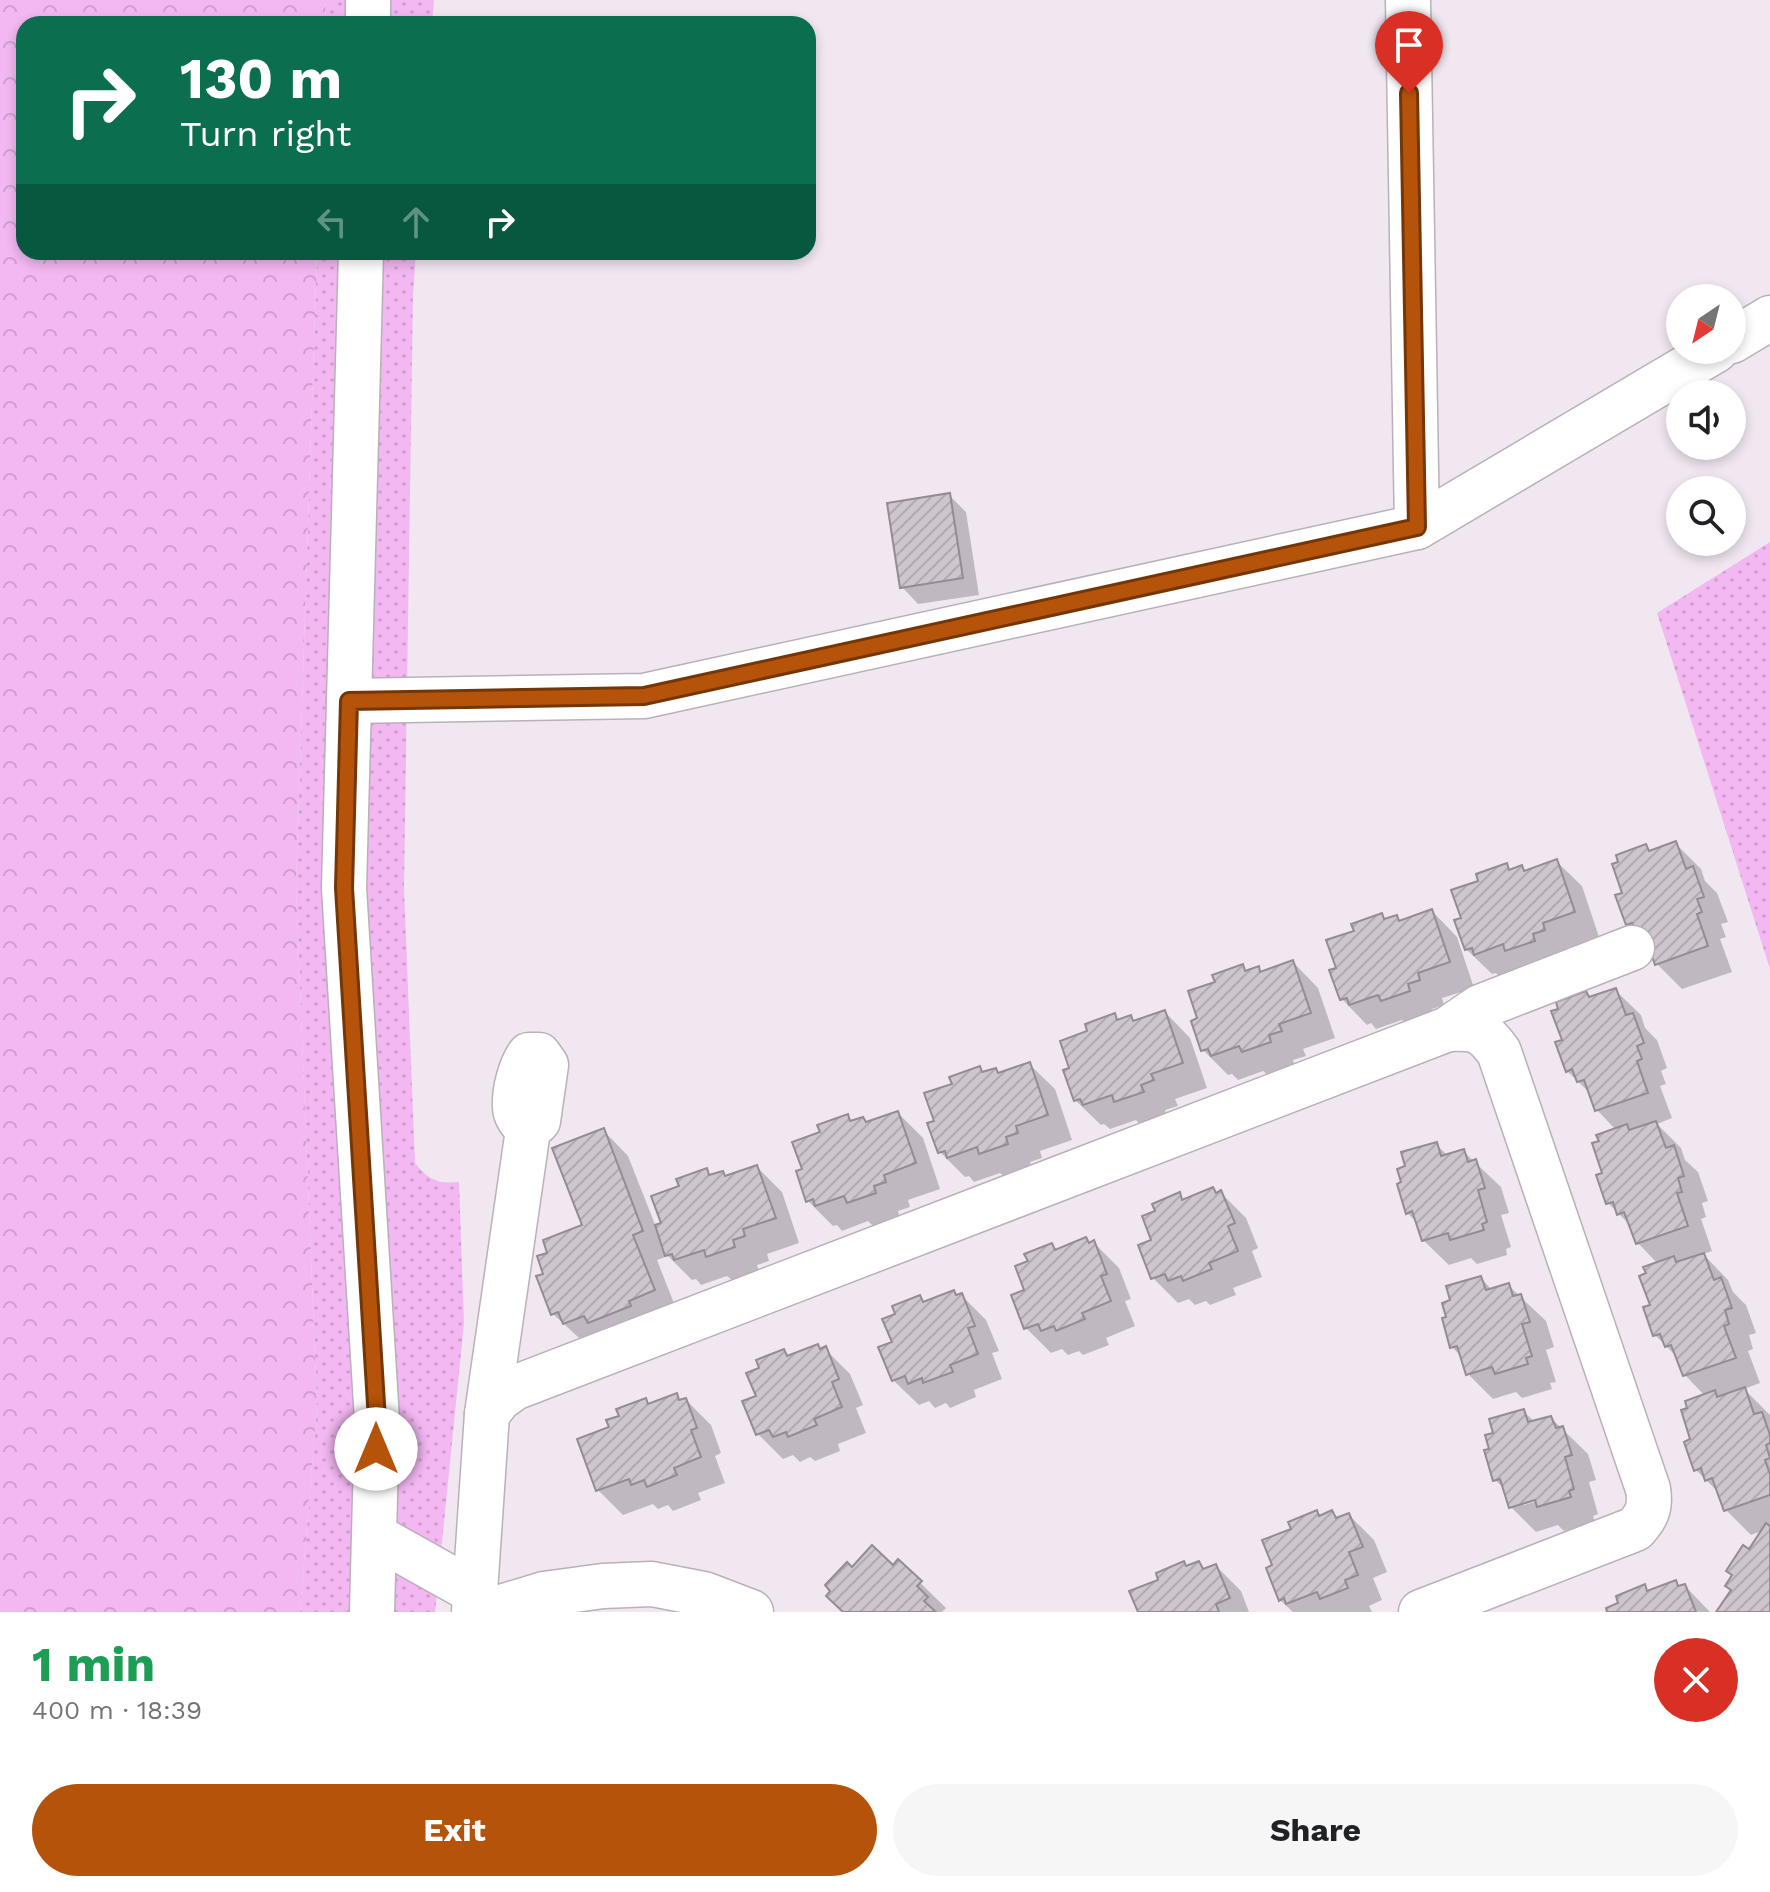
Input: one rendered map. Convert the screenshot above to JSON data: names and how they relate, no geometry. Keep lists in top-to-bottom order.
{
  "north": "bottom left",
  "page": {
    "turn": ["130 m", "Turn right"],
    "heading": ["1 min", "400 m · 18:39"],
    "buttons": ["Exit", "Share"]
  }
}
